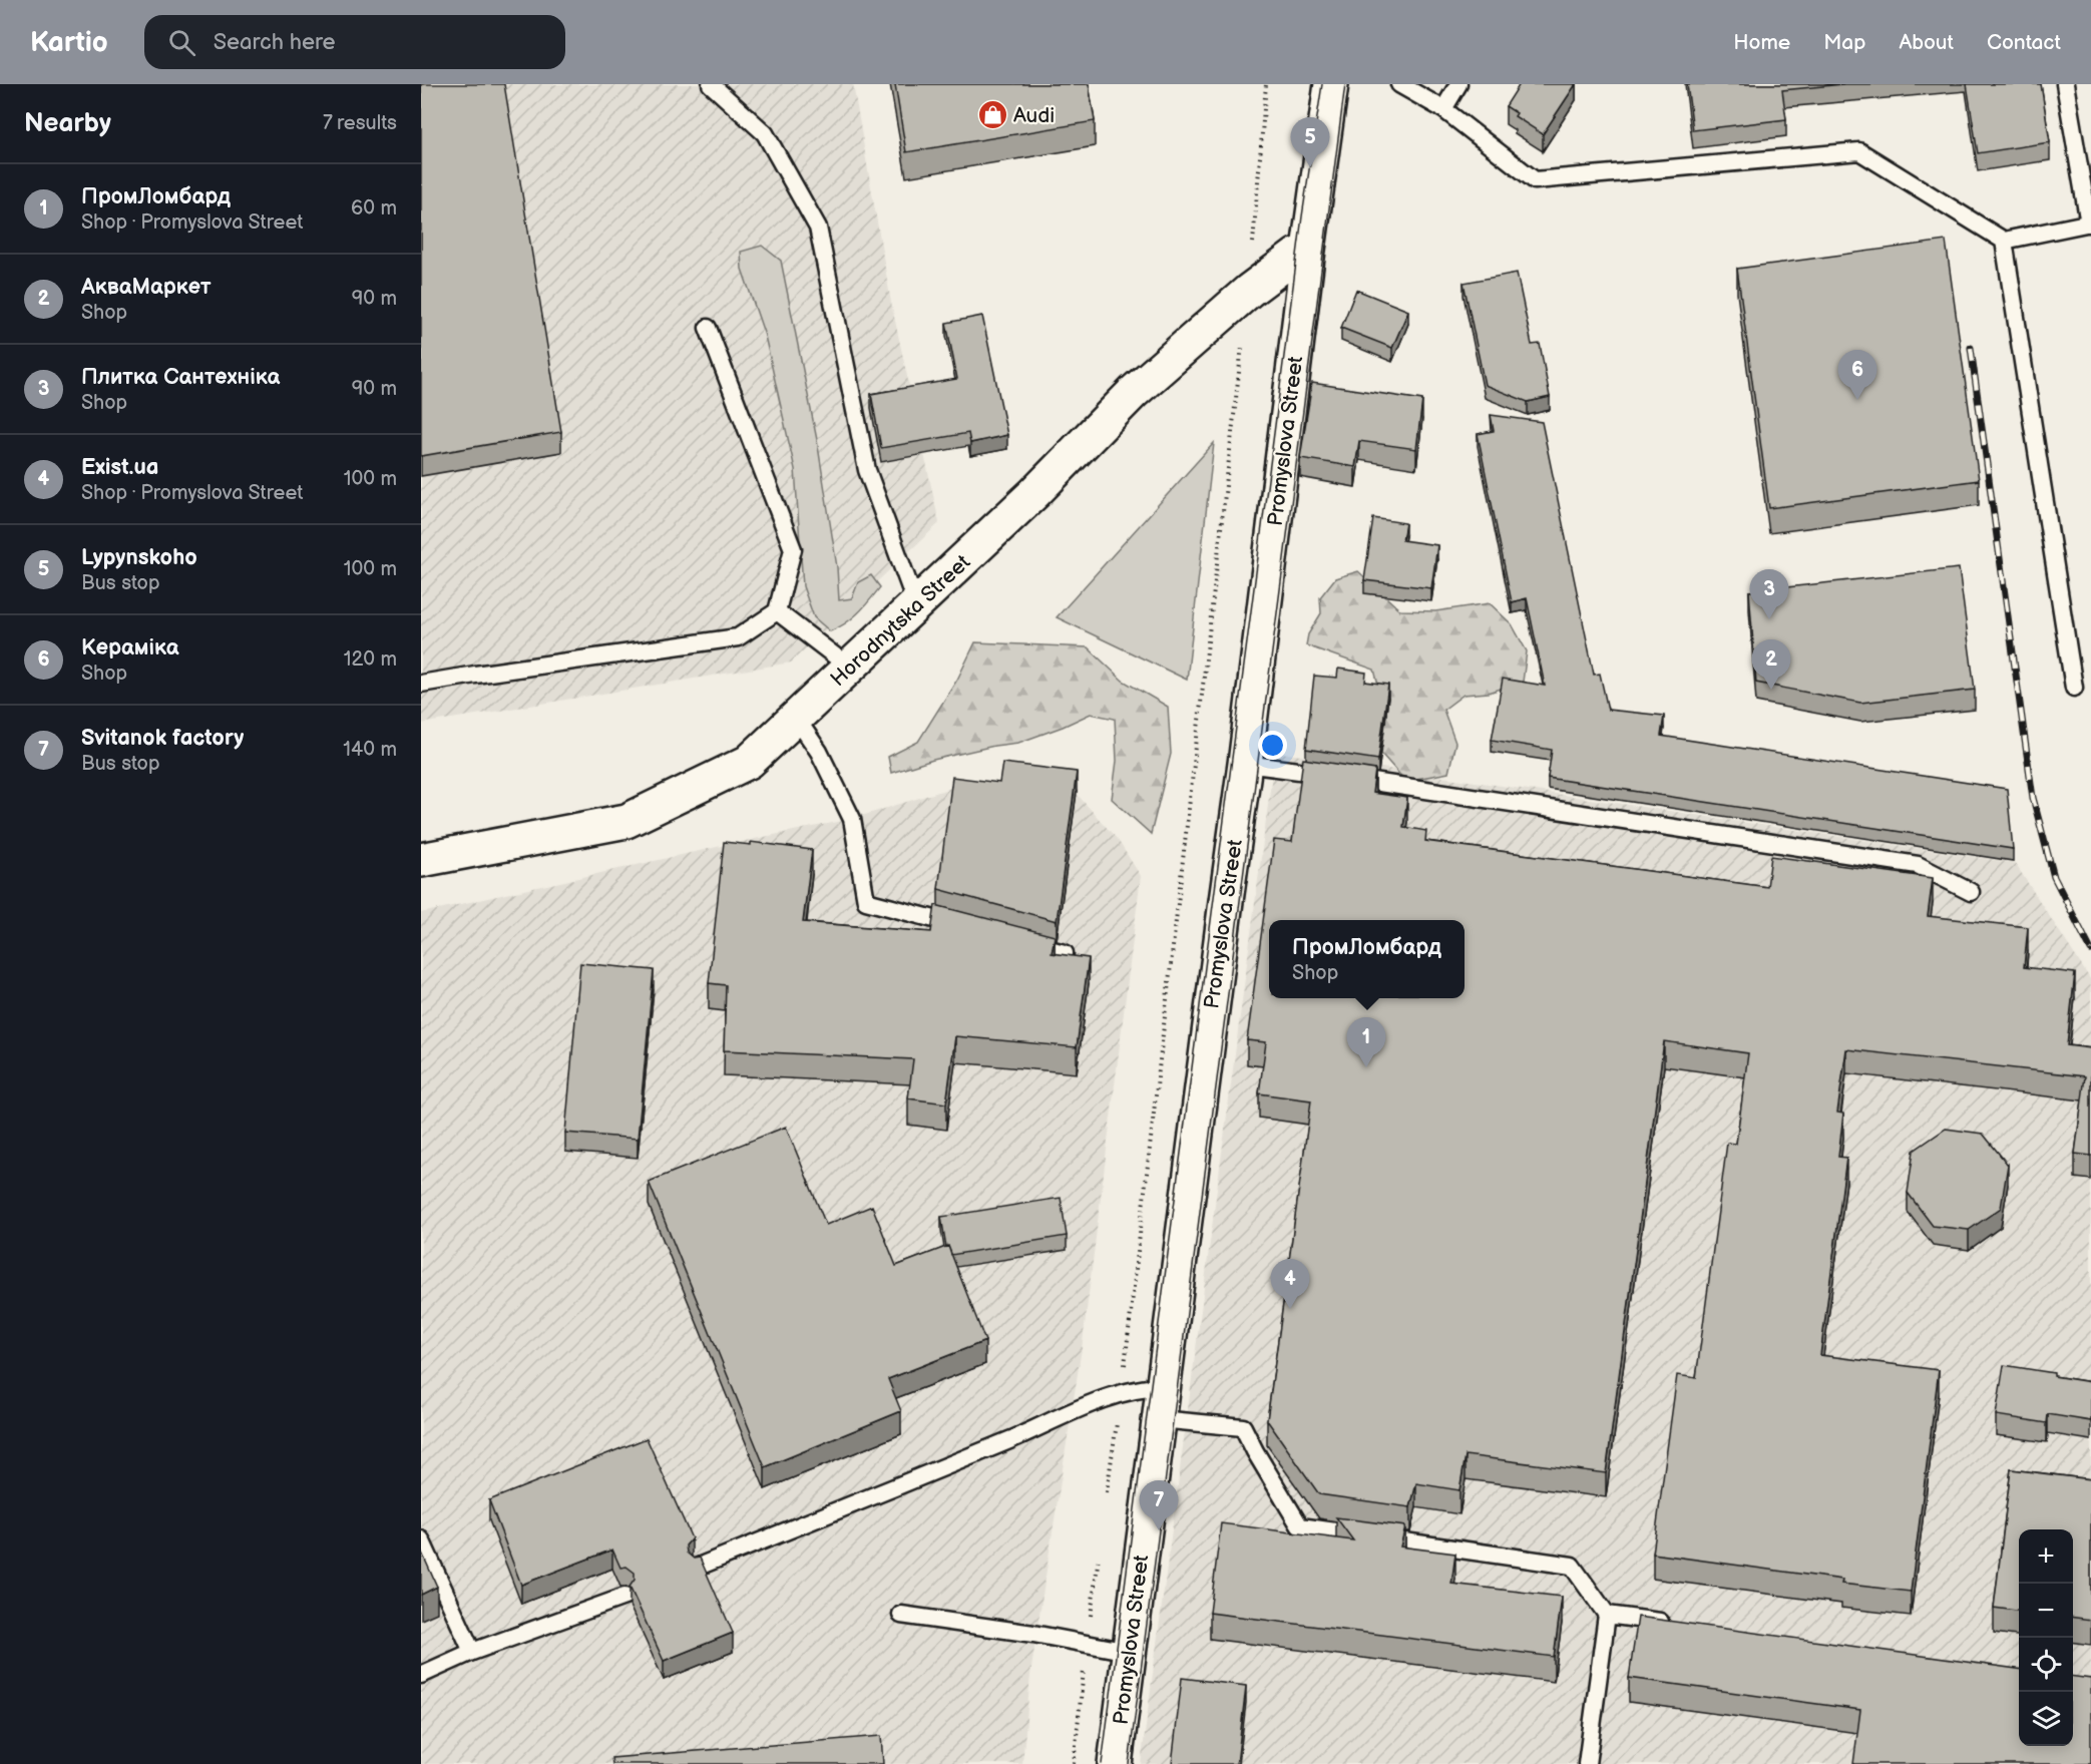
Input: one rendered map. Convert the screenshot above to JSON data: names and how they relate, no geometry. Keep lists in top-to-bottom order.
{
  "streets": {
    "main road": ["Promyslova Street", "Horodnytska Street"]
  },
  "crossings": [
    ["Promyslova Street", "Horodnytska Street"]
  ],
  "places": {
    "shop": ["Audi"]
  },
  "page": {
    "header": "Kartio",
    "search": "Search here",
    "nav": [
      "Home",
      "Map",
      "About",
      "Contact"
    ],
    "heading": ["Nearby", "7 results"],
    "pins": [
      "5",
      "6",
      "3",
      "2",
      "1",
      "4",
      "7"
    ],
    "list": [
      {
        "mark": "1",
        "name": "ПромЛомбард",
        "note": "Shop · Promyslova Street",
        "value": "60 m"
      },
      {
        "mark": "2",
        "name": "АкваМаркет",
        "note": "Shop",
        "value": "90 m"
      },
      {
        "mark": "3",
        "name": "Плитка Сантехніка",
        "note": "Shop",
        "value": "90 m"
      },
      {
        "mark": "4",
        "name": "Exist.ua",
        "note": "Shop · Promyslova Street",
        "value": "100 m"
      },
      {
        "mark": "5",
        "name": "Lypynskoho",
        "note": "Bus stop",
        "value": "100 m"
      },
      {
        "mark": "6",
        "name": "Кераміка",
        "note": "Shop",
        "value": "120 m"
      },
      {
        "mark": "7",
        "name": "Svitanok factory",
        "note": "Bus stop",
        "value": "140 m"
      }
    ],
    "popup": ["ПромЛомбард", "Shop"],
    "map_buttons": ["+", "−"]
  }
}
